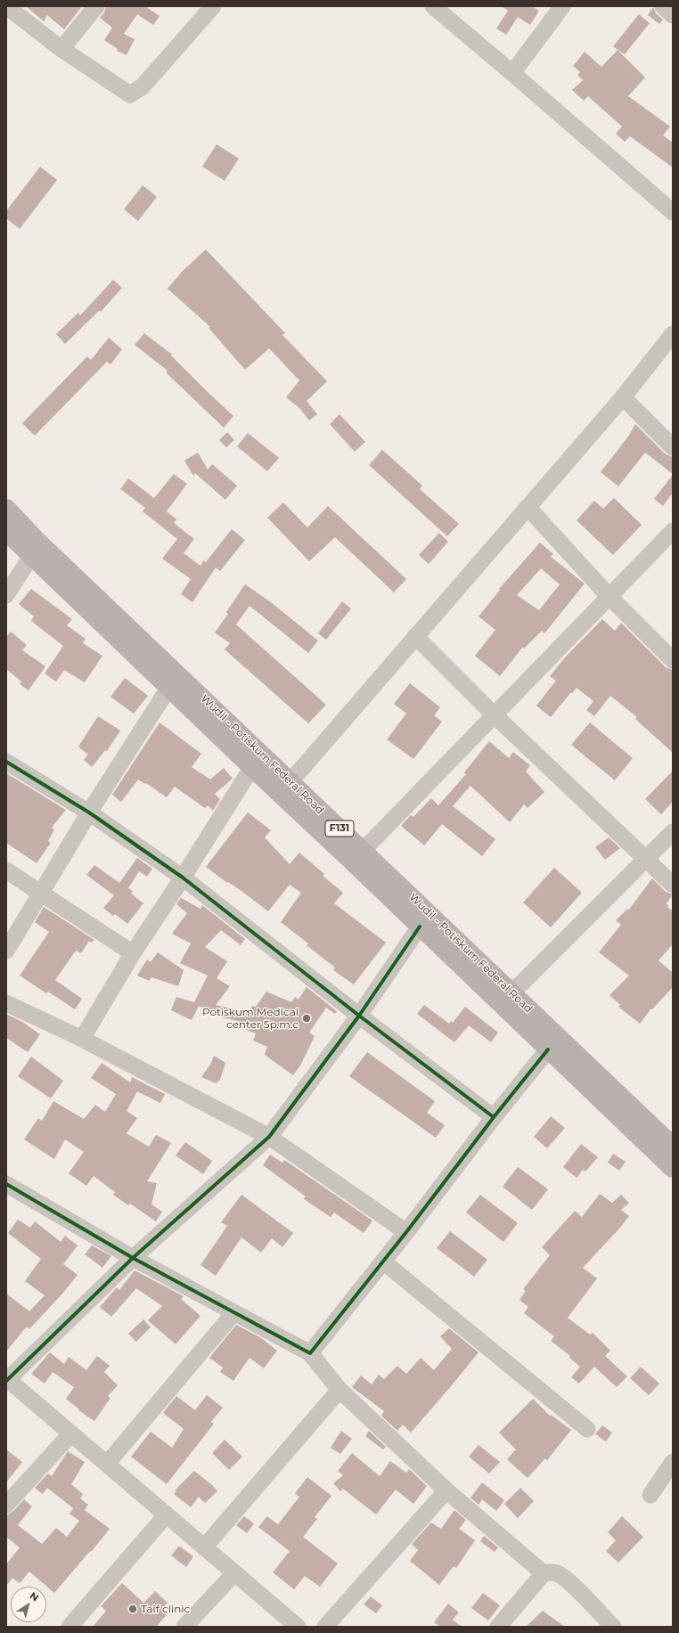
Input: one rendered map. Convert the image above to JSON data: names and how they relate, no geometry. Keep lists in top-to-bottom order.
{
  "streets": {
    "main road": ["Wudil - Potiskum Federal Road", "F131"]
  },
  "places": ["Potiskum Medical center 5p.m.c", "Taif clinic"],
  "north": "top right"
}
